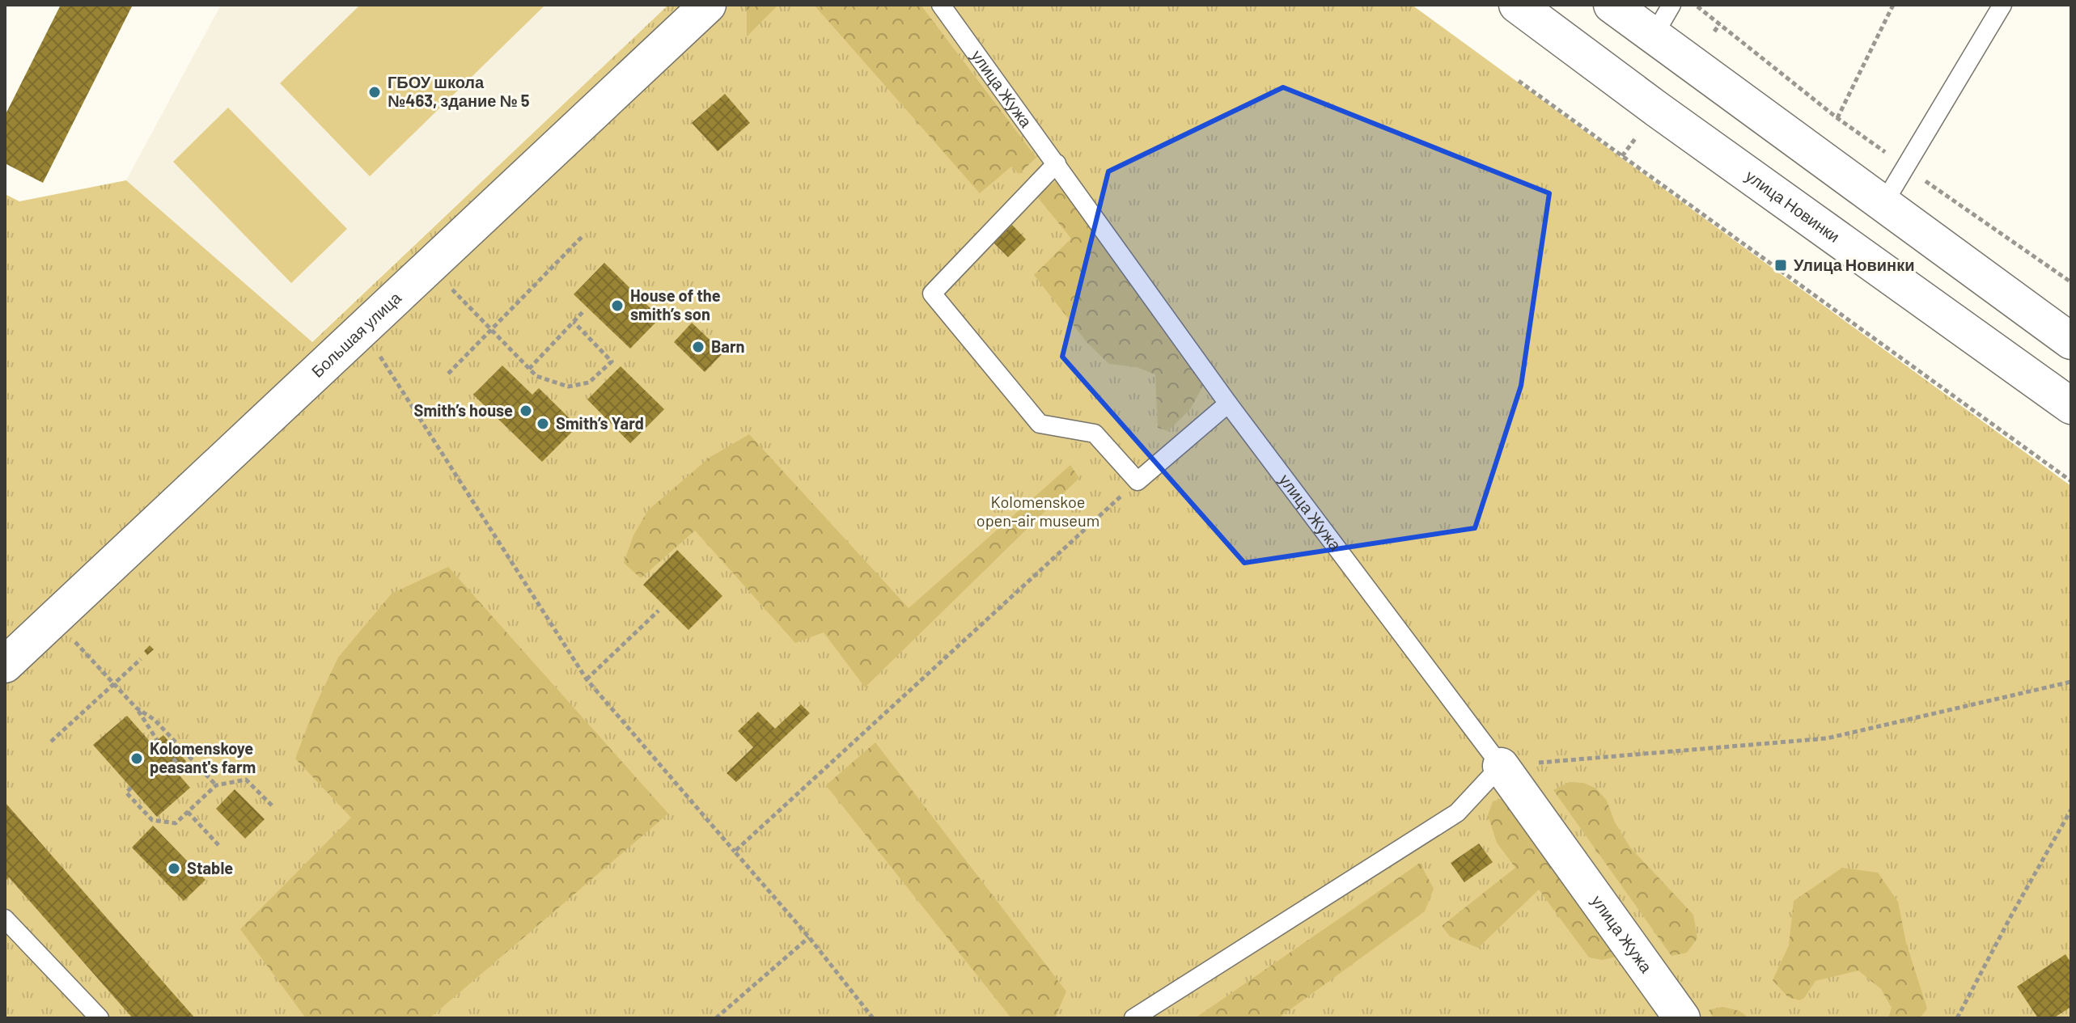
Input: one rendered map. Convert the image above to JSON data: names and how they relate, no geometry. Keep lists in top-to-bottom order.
{
  "streets": {
    "street": ["улица Жужа", "улица Новинки", "Большая улица"]
  },
  "parks": ["Kolomenskoe open-air museum"],
  "places": {
    "other": [
      "ГБОУ школа №463, здание № 5",
      "House of the smith’s son",
      "Barn",
      "Smith’s house",
      "Smith’s Yard",
      "Kolomenskoye peasant's farm",
      "Stable"
    ],
    "transit": ["Улица Новинки"]
  }
}
